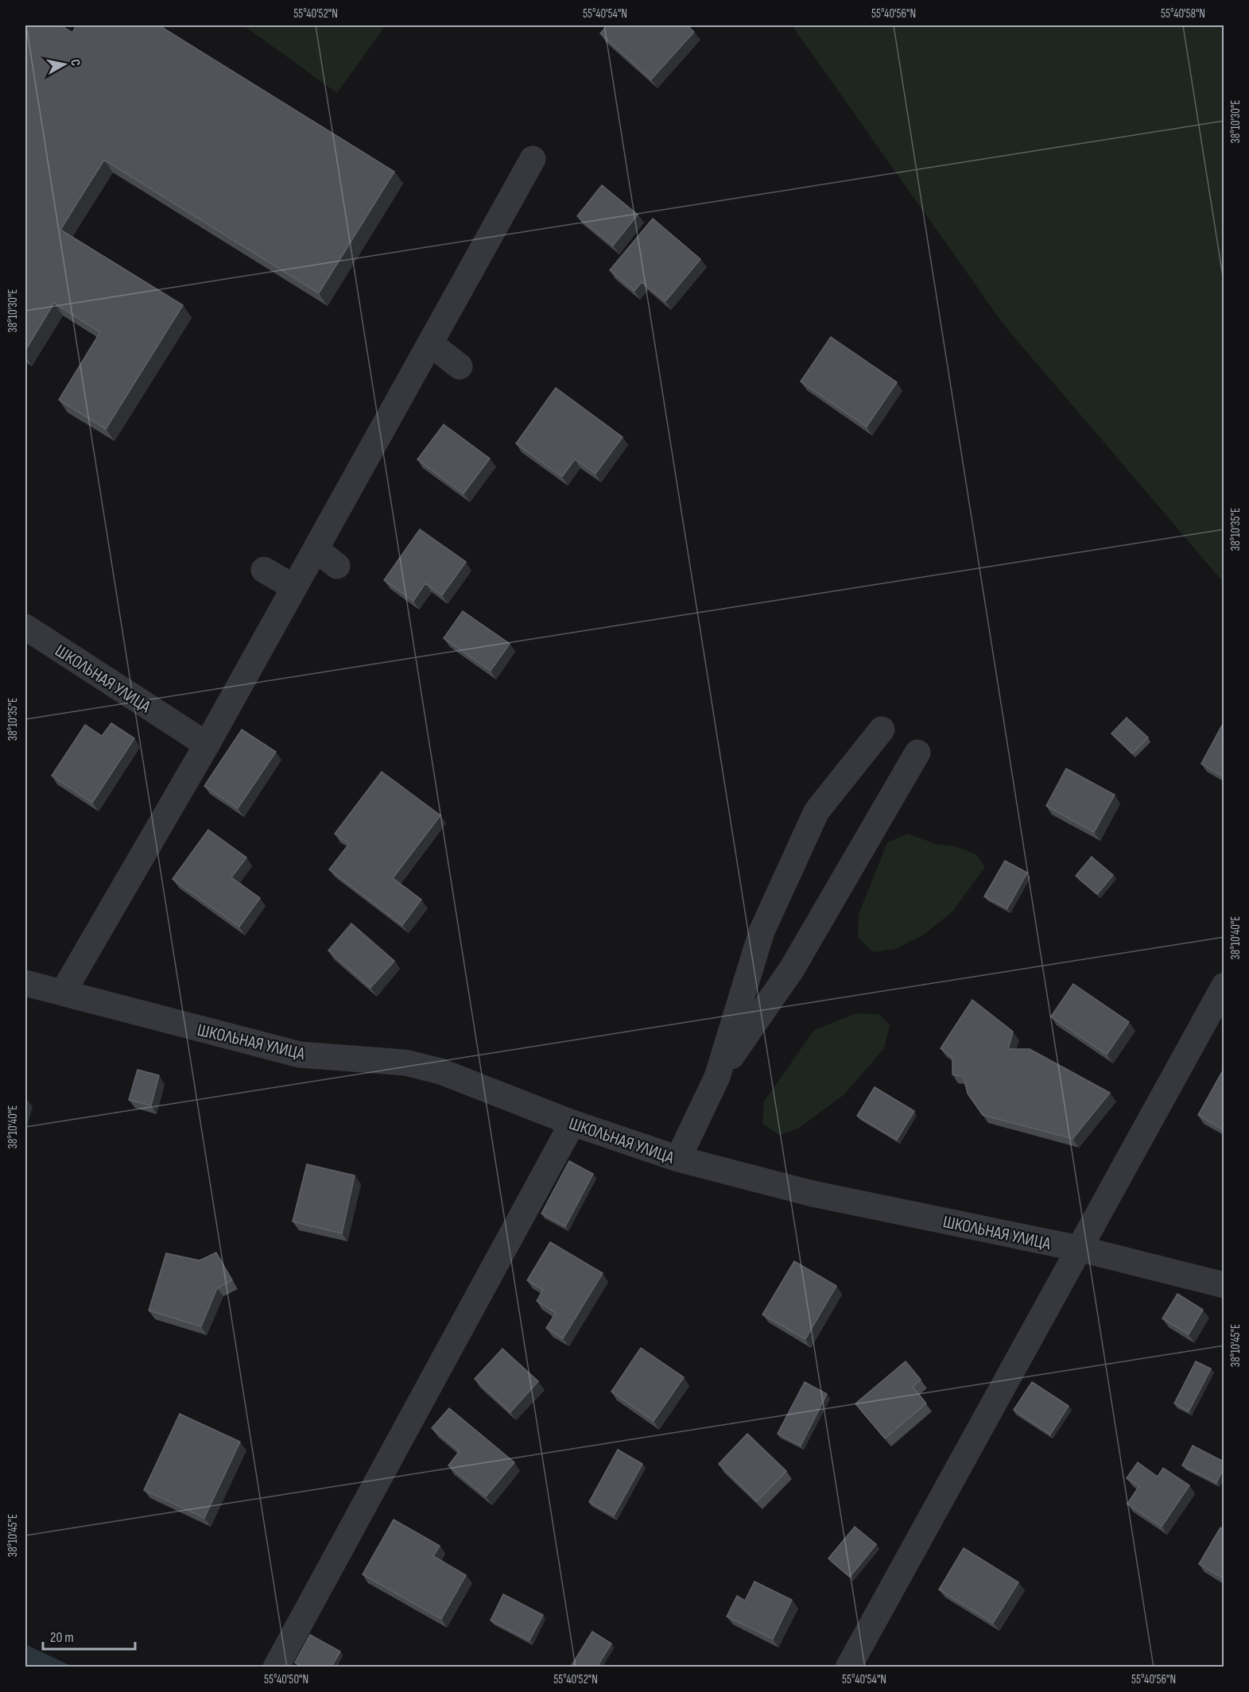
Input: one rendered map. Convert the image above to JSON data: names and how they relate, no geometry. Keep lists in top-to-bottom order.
{
  "streets": {
    "street": ["ШКОЛЬНАЯ УЛИЦА"]
  },
  "scale_bar": "20 m",
  "north": "right",
  "coordinates": [
    "55°40'52\"N",
    "55°40'54\"N",
    "55°40'56\"N",
    "55°40'58\"N",
    "38°10'30\"E",
    "38°10'35\"E",
    "38°10'40\"E",
    "38°10'45\"E",
    "55°40'50\"N"
  ]
}
